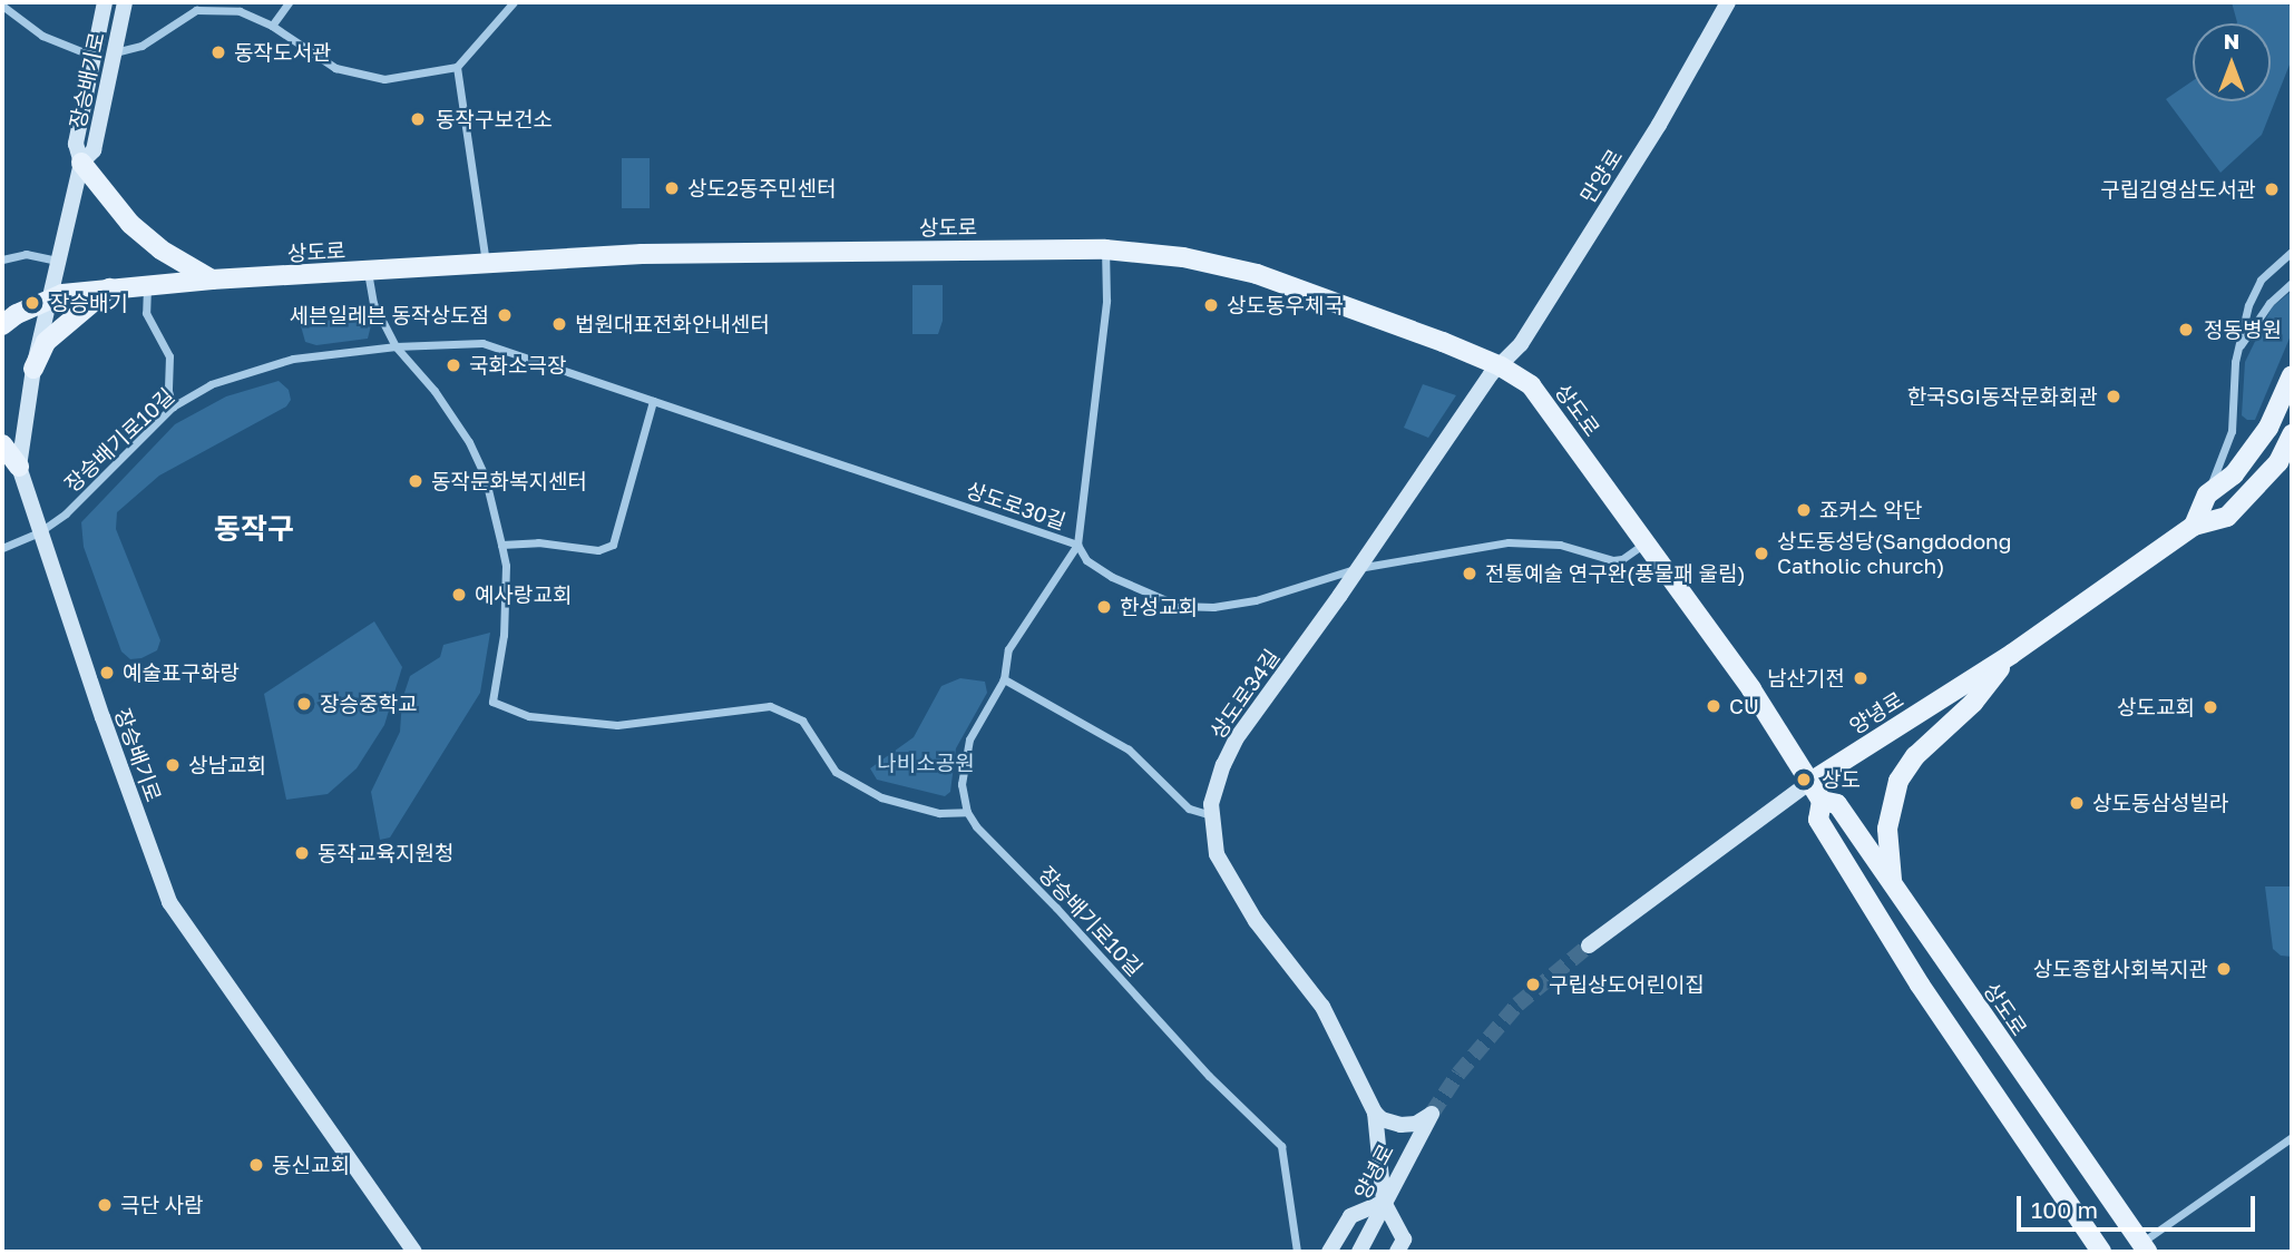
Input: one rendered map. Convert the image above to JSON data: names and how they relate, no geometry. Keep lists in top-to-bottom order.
{
  "streets": {
    "main road": [
      "장승배기로",
      "만양로",
      "상도로",
      "상도로34길",
      "양녕로"
    ],
    "street": ["장승배기로10길", "상도로30길"]
  },
  "crossings": [
    ["장승배기로", "상도로"],
    ["장승배기로", "장승배기로10길"],
    ["만양로", "상도로"],
    ["만양로", "상도로34길"],
    ["상도로", "상도로34길"],
    ["상도로", "양녕로"],
    ["장승배기로10길", "상도로30길"],
    ["상도로30길", "상도로34길"],
    ["상도로34길", "양녕로"]
  ],
  "districts": ["동작구"],
  "parks": ["나비소공원"],
  "places": [
    "동작도서관",
    "동작구보건소",
    "상도2동주민센터",
    "구립김영삼도서관",
    "장승배기",
    "상도동우체국",
    "세븐일레븐 동작상도점",
    "법원대표전화안내센터",
    "정동병원",
    "국화소극장",
    "한국SGI동작문화회관",
    "동작문화복지센터",
    "죠커스 악단",
    "상도동성당(Sangdodong Catholic church)",
    "전통예술 연구완(풍물패 울림)",
    "예사랑교회",
    "한성교회",
    "예술표구화랑",
    "남산기전",
    "장승중학교",
    "CU",
    "상도교회",
    "상남교회",
    "상도",
    "상도동삼성빌라",
    "동작교육지원청",
    "상도종합사회복지관",
    "구립상도어린이집",
    "동신교회",
    "극단 사람"
  ],
  "scale_bar": "100 m",
  "north": "top"
}
